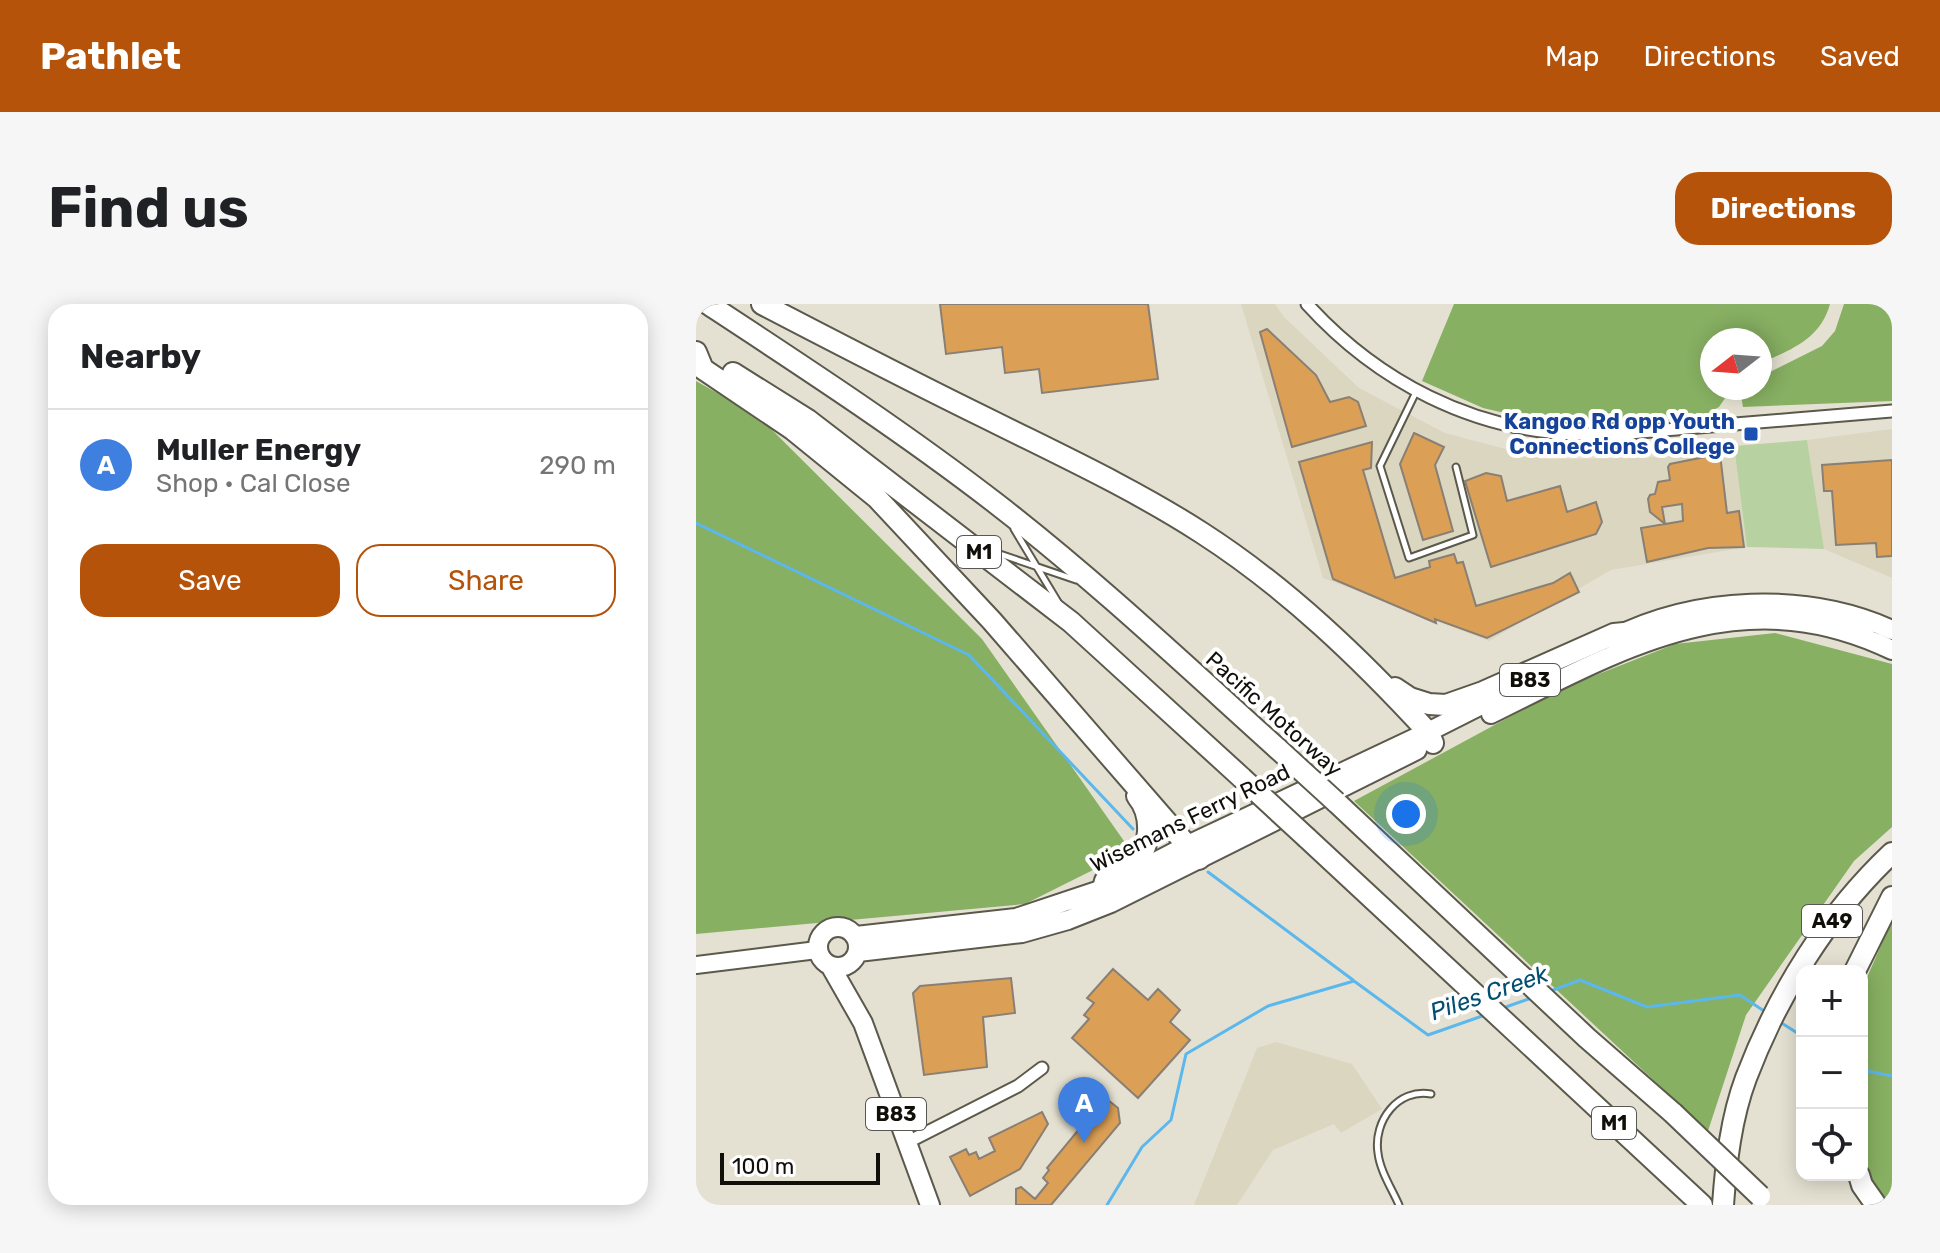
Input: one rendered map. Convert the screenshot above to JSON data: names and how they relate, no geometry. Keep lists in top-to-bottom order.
{
  "streets": {
    "highway": ["M1", "Pacific Motorway", "A49"],
    "main road": ["B83", "Wisemans Ferry Road"]
  },
  "crossings": [
    ["B83", "Wisemans Ferry Road"]
  ],
  "water": ["Piles Creek"],
  "places": {
    "transit": ["Kangoo Rd opp Youth Connections College"]
  },
  "scale_bar": "100 m",
  "north": "left",
  "page": {
    "header": "Pathlet",
    "nav": ["Map", "Directions", "Saved"],
    "buttons": [
      "Directions",
      ["Save", "Share"]
    ],
    "title": "Find us",
    "heading": "Nearby",
    "list": [
      {
        "mark": "A",
        "name": "Muller Energy",
        "note": "Shop · Cal Close",
        "value": "290 m"
      }
    ],
    "map_buttons": ["+", "−"],
    "pins": "A",
    "scale": "100 m"
  }
}
